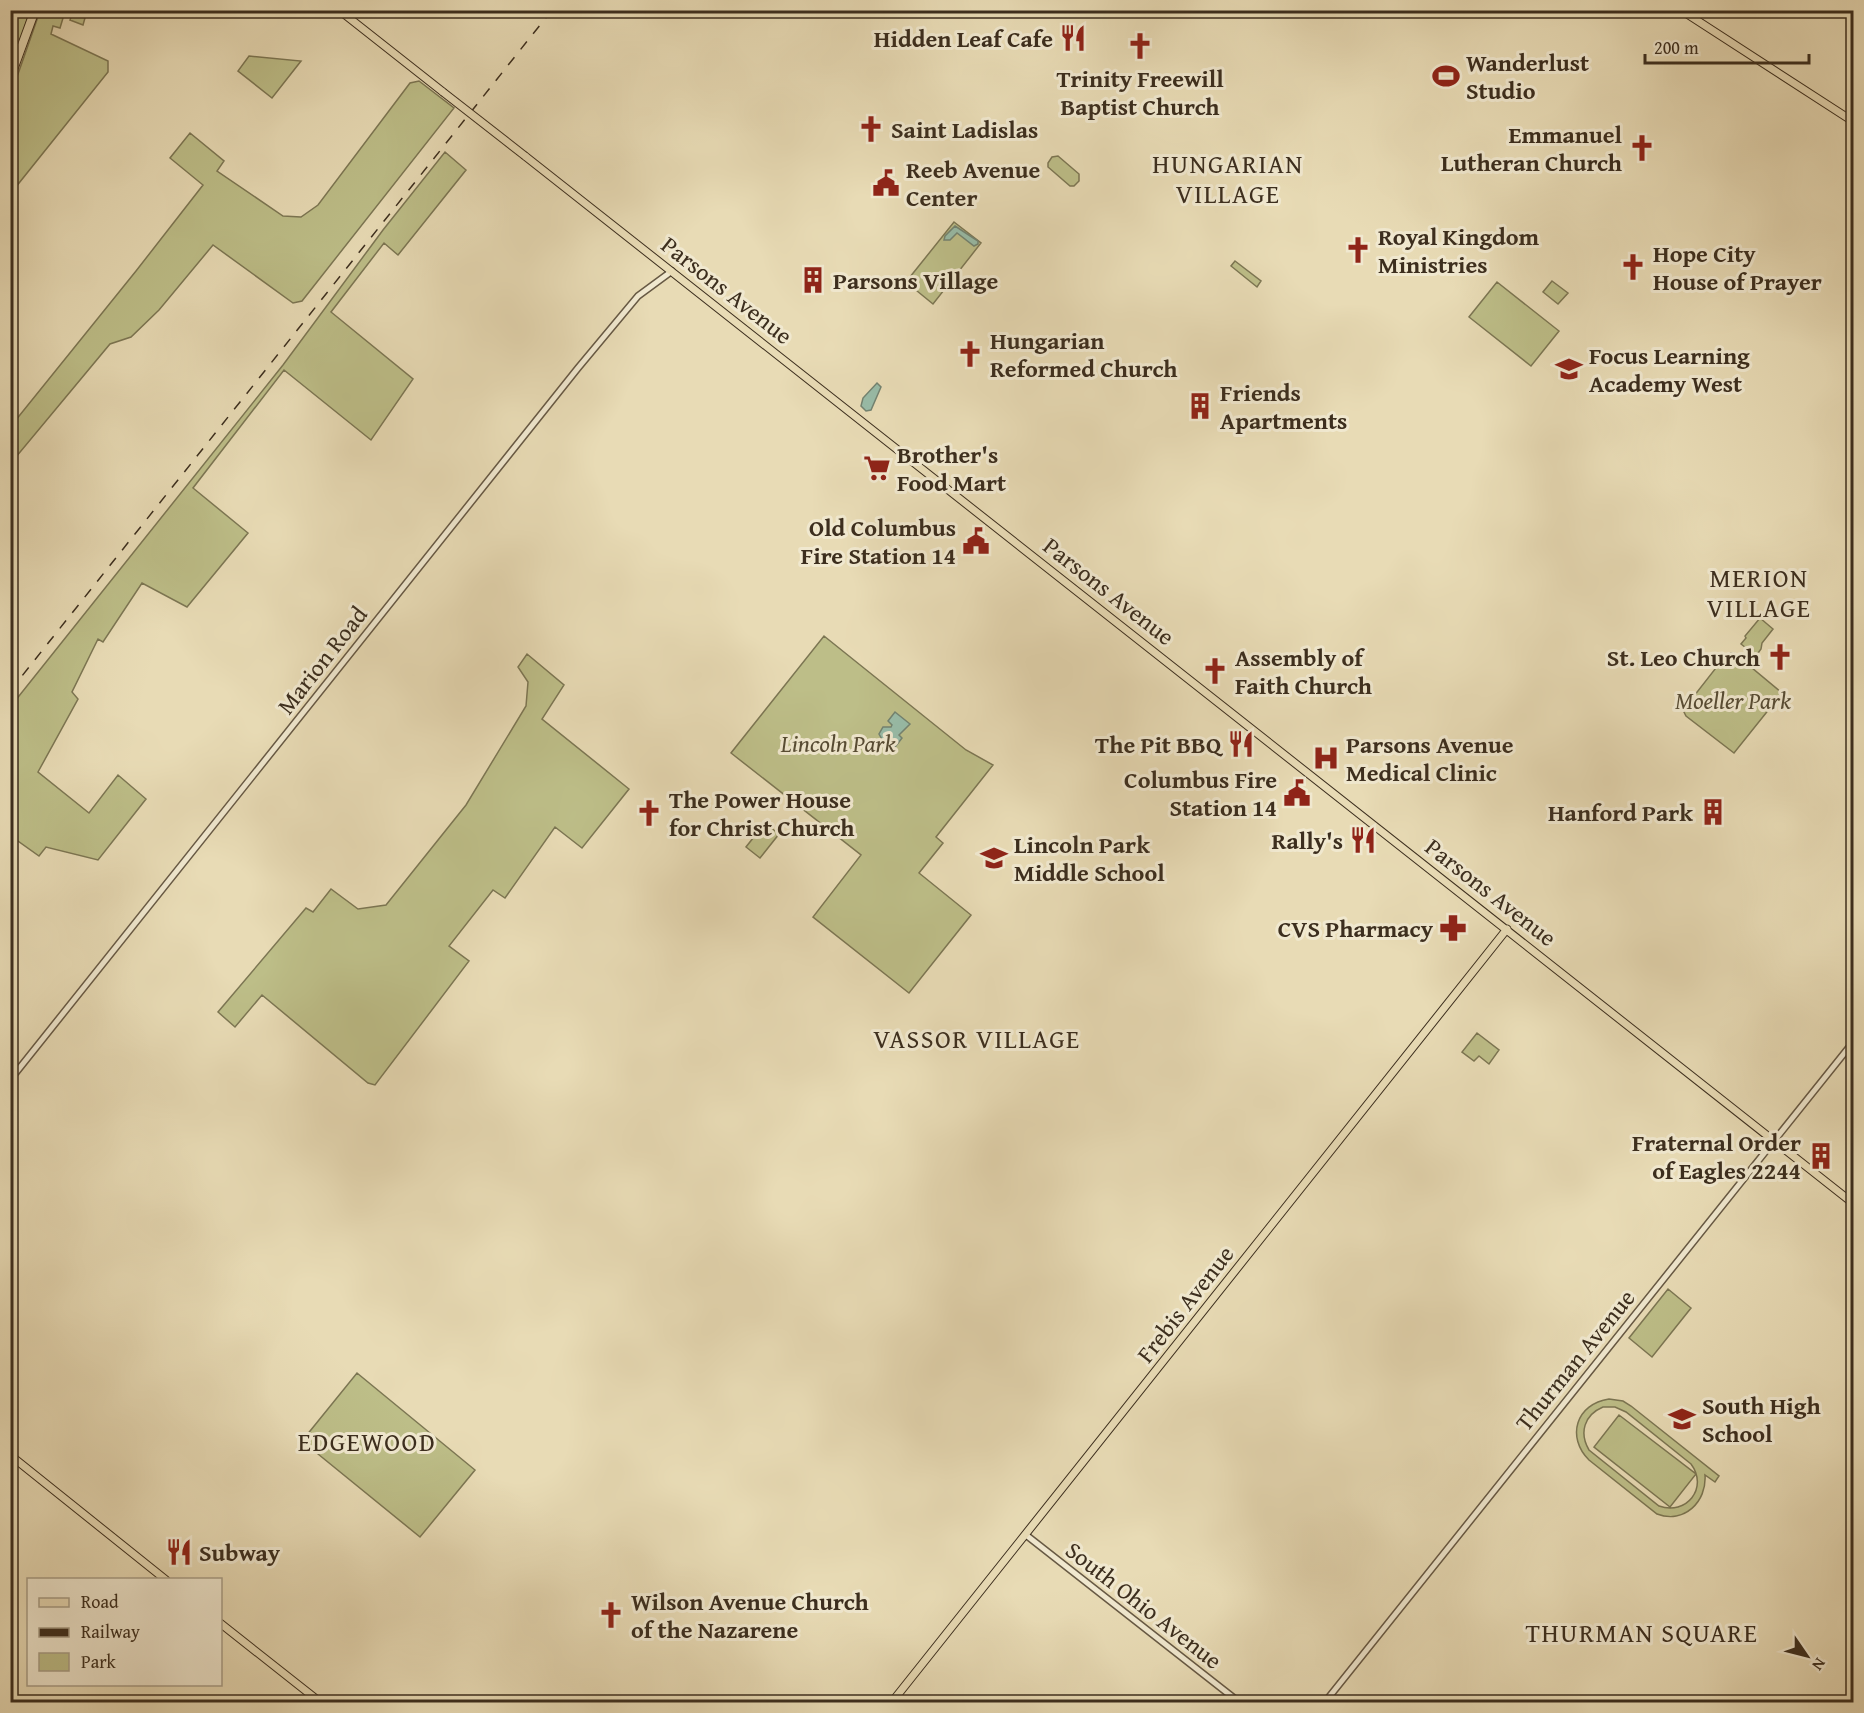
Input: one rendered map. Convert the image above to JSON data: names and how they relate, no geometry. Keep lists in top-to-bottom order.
{
  "streets": {
    "main road": ["Parsons Avenue", "Frebis Avenue"],
    "street": ["Marion Road", "Thurman Avenue", "South Ohio Avenue"]
  },
  "crossings": [
    ["Parsons Avenue", "Marion Road"],
    ["Parsons Avenue", "Frebis Avenue"],
    ["Parsons Avenue", "Thurman Avenue"],
    ["Frebis Avenue", "South Ohio Avenue"]
  ],
  "districts": [
    "HUNGARIAN VILLAGE",
    "MERION VILLAGE",
    "VASSOR VILLAGE",
    "EDGEWOOD",
    "THURMAN SQUARE"
  ],
  "parks": ["Moeller Park", "Lincoln Park"],
  "places": {
    "restaurant": [
      "Hidden Leaf Cafe",
      "The Pit BBQ",
      "Rally's",
      "Subway"
    ],
    "church": [
      "Trinity Freewill Baptist Church",
      "Saint Ladislas",
      "Emmanuel Lutheran Church",
      "Royal Kingdom Ministries",
      "Hope City House of Prayer",
      "Hungarian Reformed Church",
      "St. Leo Church",
      "Assembly of Faith Church",
      "The Power House for Christ Church",
      "Wilson Avenue Church of the Nazarene"
    ],
    "sports": ["Wanderlust Studio"],
    "public building": ["Reeb Avenue Center", "Old Columbus Fire Station 14", "Columbus Fire Station 14"],
    "building": [
      "Parsons Village",
      "Friends Apartments",
      "Hanford Park",
      "Fraternal Order of Eagles 2244"
    ],
    "school or university": ["Focus Learning Academy West", "Lincoln Park Middle School", "South High School"],
    "supermarket": ["Brother's Food Mart"],
    "hospital": ["Parsons Avenue Medical Clinic"],
    "pharmacy": ["CVS Pharmacy"]
  },
  "legend": ["Road", "Railway", "Park"],
  "scale_bar": "200 m",
  "north": "bottom right"
}
